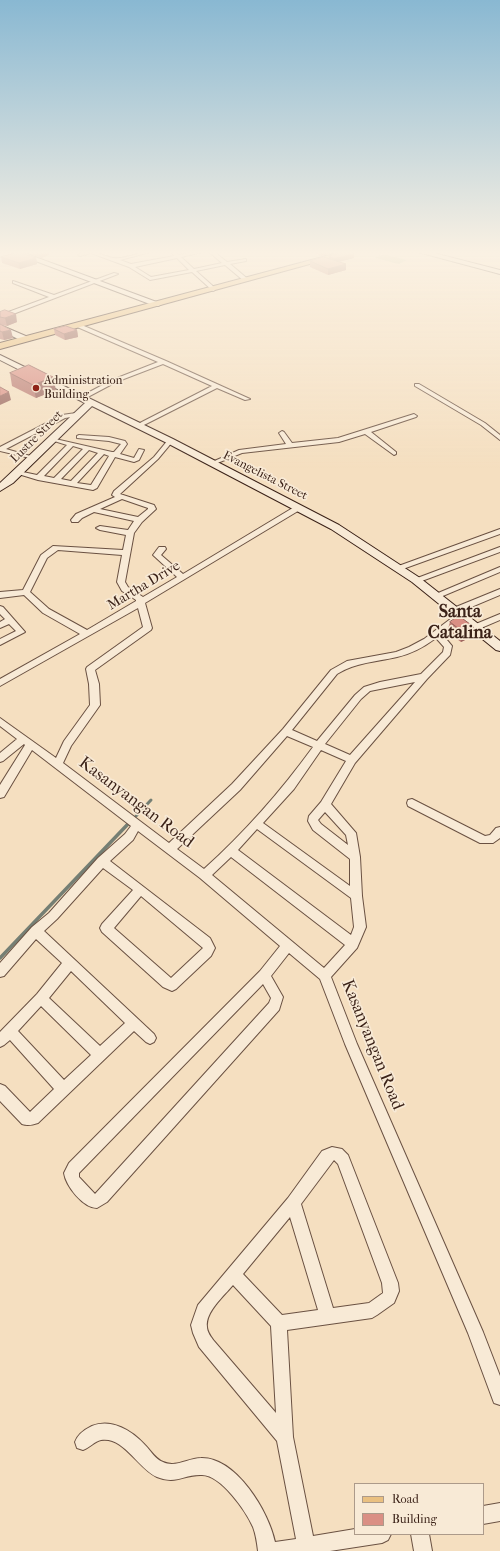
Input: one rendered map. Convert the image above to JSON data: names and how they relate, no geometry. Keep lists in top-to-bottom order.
{
  "streets": {
    "main road": ["Lustre Street", "Evangelista Street"],
    "street": ["Martha Drive", "Kasanyangan Road"]
  },
  "crossings": [
    ["Lustre Street", "Evangelista Street"],
    ["Evangelista Street", "Martha Drive"]
  ],
  "districts": ["Santa Catalina"],
  "places": ["Administration Building"],
  "legend": ["Road", "Building"]
}
